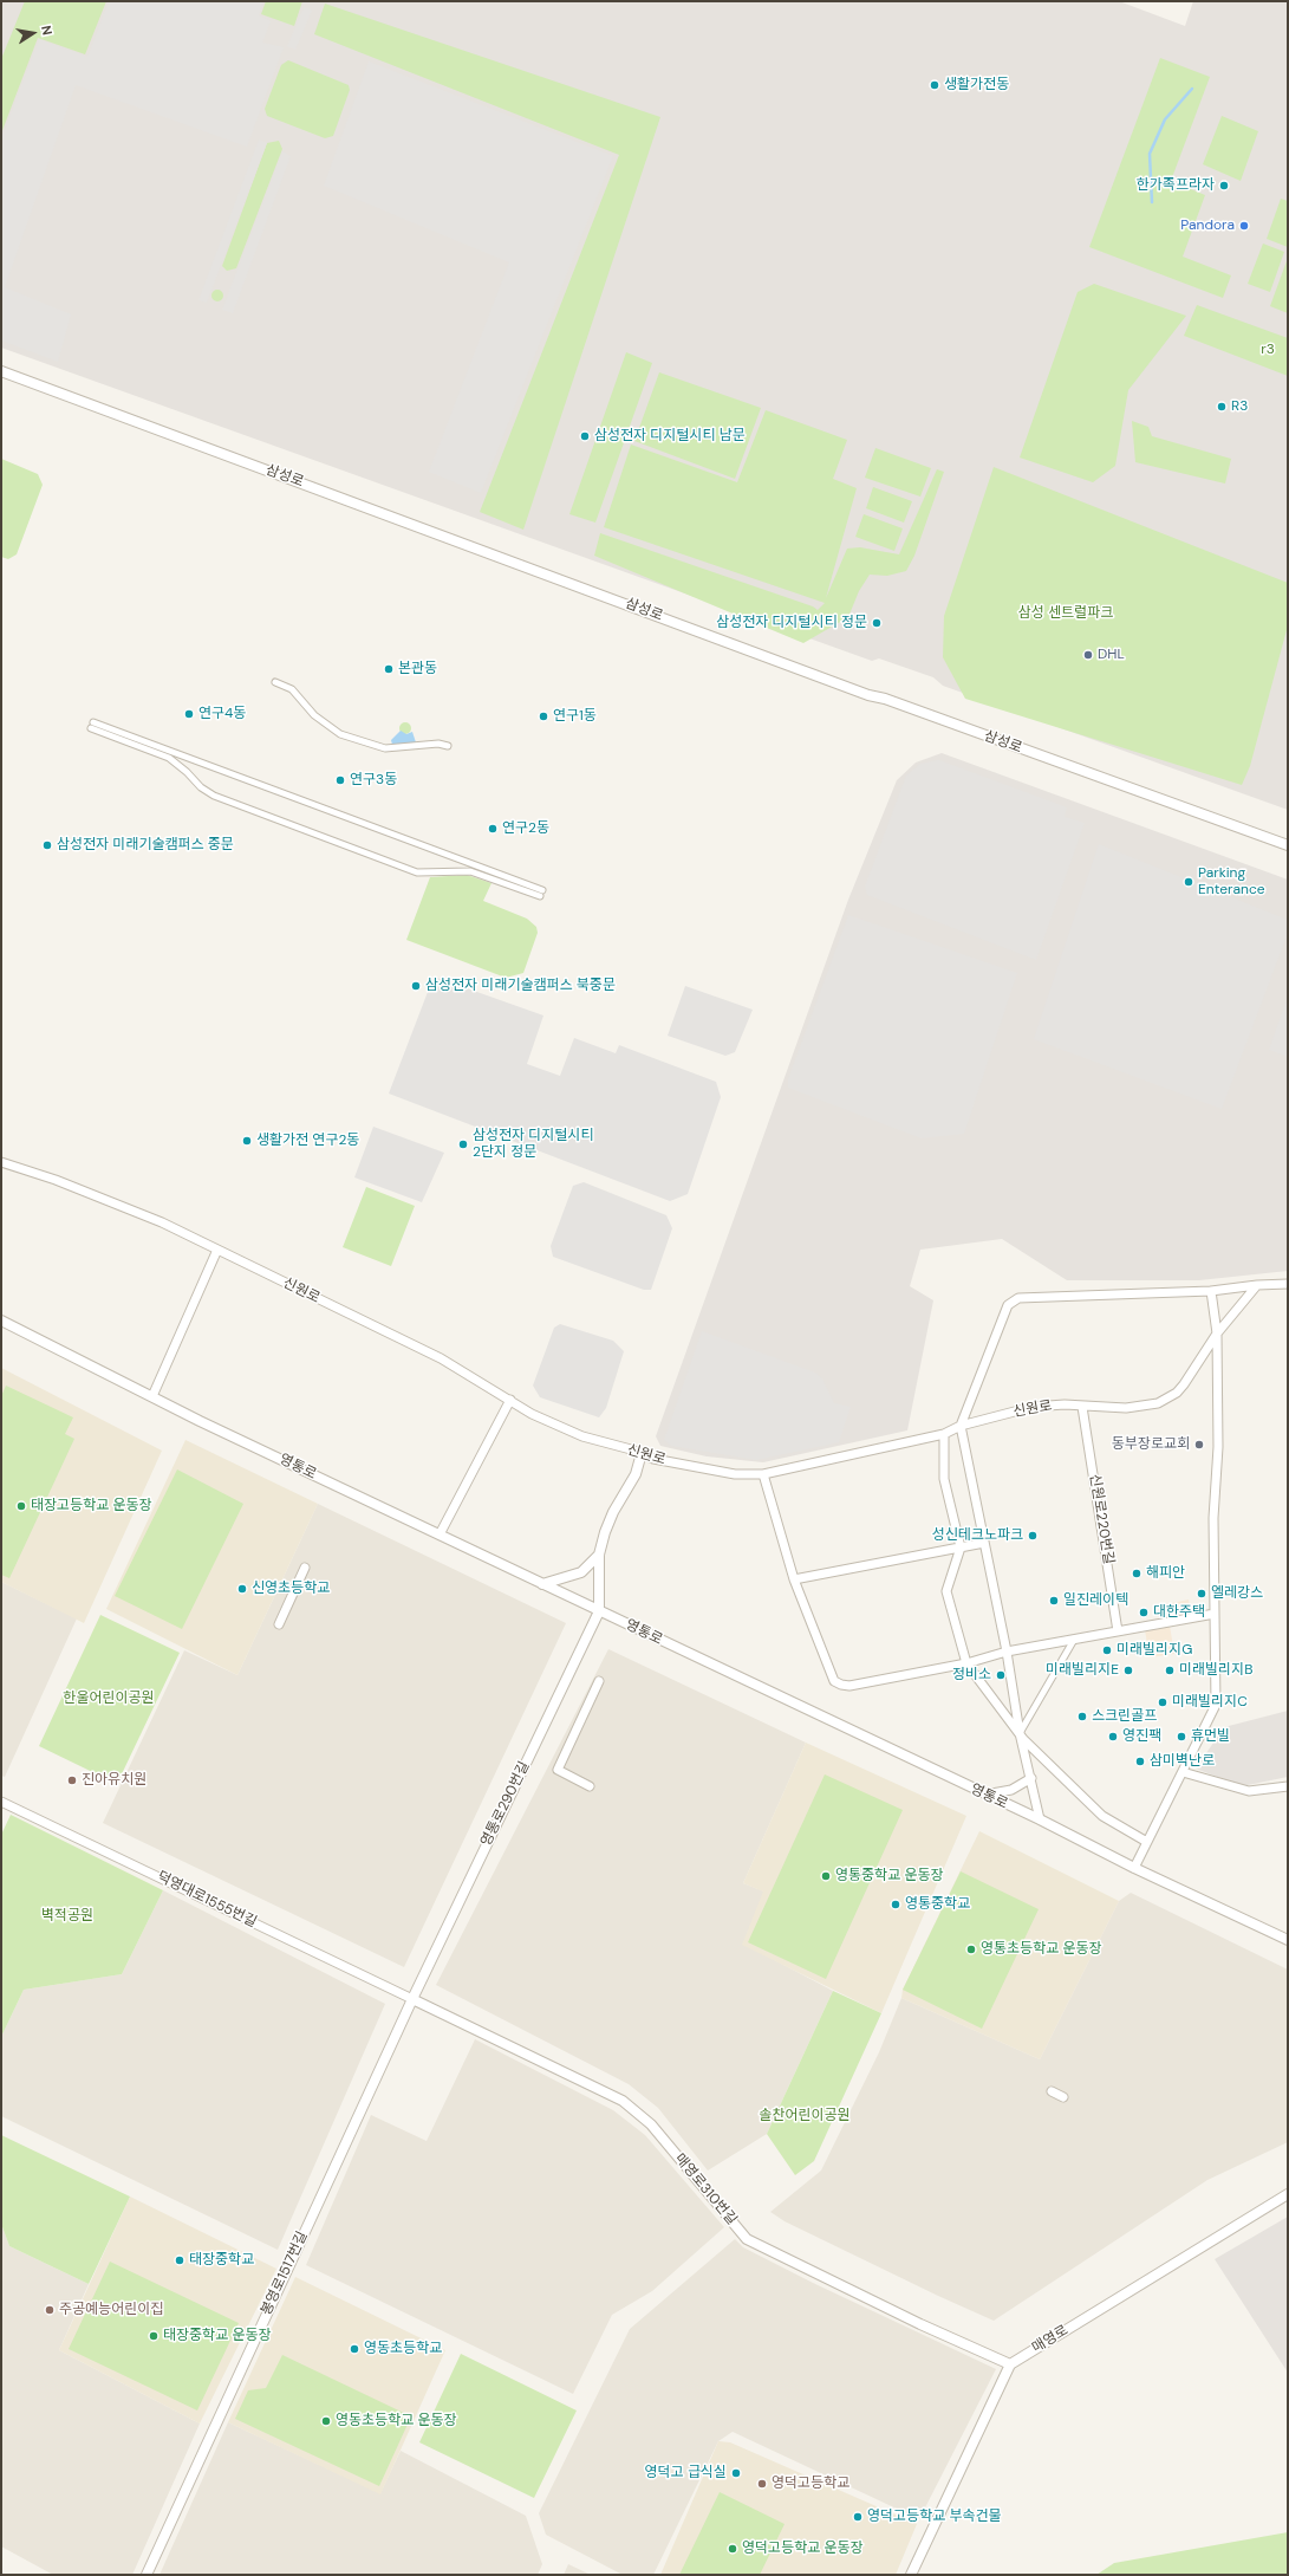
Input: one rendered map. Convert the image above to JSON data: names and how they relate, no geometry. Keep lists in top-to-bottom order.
{
  "streets": {
    "street": [
      "삼성로",
      "신원로",
      "영통로",
      "신원로220번길",
      "영통로290번길",
      "덕영대로1555번길",
      "매영로310번길",
      "봉영로1517번길",
      "매영로"
    ]
  },
  "crossings": [
    ["신원로", "신원로220번길"],
    ["영통로", "영통로290번길"],
    ["영통로290번길", "덕영대로1555번길"],
    ["영통로290번길", "매영로310번길"],
    ["영통로290번길", "봉영로1517번길"],
    ["덕영대로1555번길", "매영로310번길"],
    ["덕영대로1555번길", "봉영로1517번길"],
    ["매영로310번길", "봉영로1517번길"],
    ["매영로310번길", "매영로"]
  ],
  "parks": [
    "r3",
    "삼성 센트럴파크",
    "한울어린이공원",
    "벽적공원",
    "솔찬어린이공원"
  ],
  "places": [
    "생활가전동",
    "한가족프라자",
    "Pandora",
    "R3",
    "삼성전자 디지털시티 남문",
    "삼성전자 디지털시티 정문",
    "DHL",
    "본관동",
    "연구4동",
    "연구1동",
    "연구3동",
    "연구2동",
    "삼성전자 미래기술캠퍼스 중문",
    "Parking Enterance",
    "삼성전자 미래기술캠퍼스 북중문",
    "생활가전 연구2동",
    "삼성전자 디지털시티 2단지 정문",
    "동부장로교회",
    "태장고등학교 운동장",
    "성신테크노파크",
    "해피안",
    "신영초등학교",
    "엘레강스",
    "일진레이텍",
    "대한주택",
    "미래빌리지G",
    "미래빌리지E",
    "미래빌리지B",
    "정비소",
    "미래빌리지C",
    "스크린골프",
    "영진팩",
    "휴먼빌",
    "삼미벽난로",
    "진아유치원",
    "영통중학교 운동장",
    "영통중학교",
    "영통초등학교 운동장",
    "태장중학교",
    "주공예능어린이집",
    "태장중학교 운동장",
    "영동초등학교",
    "영동초등학교 운동장",
    "영덕고 급식실",
    "영덕고등학교",
    "영덕고등학교 부속건물",
    "영덕고등학교 운동장"
  ],
  "north": "right"
}
